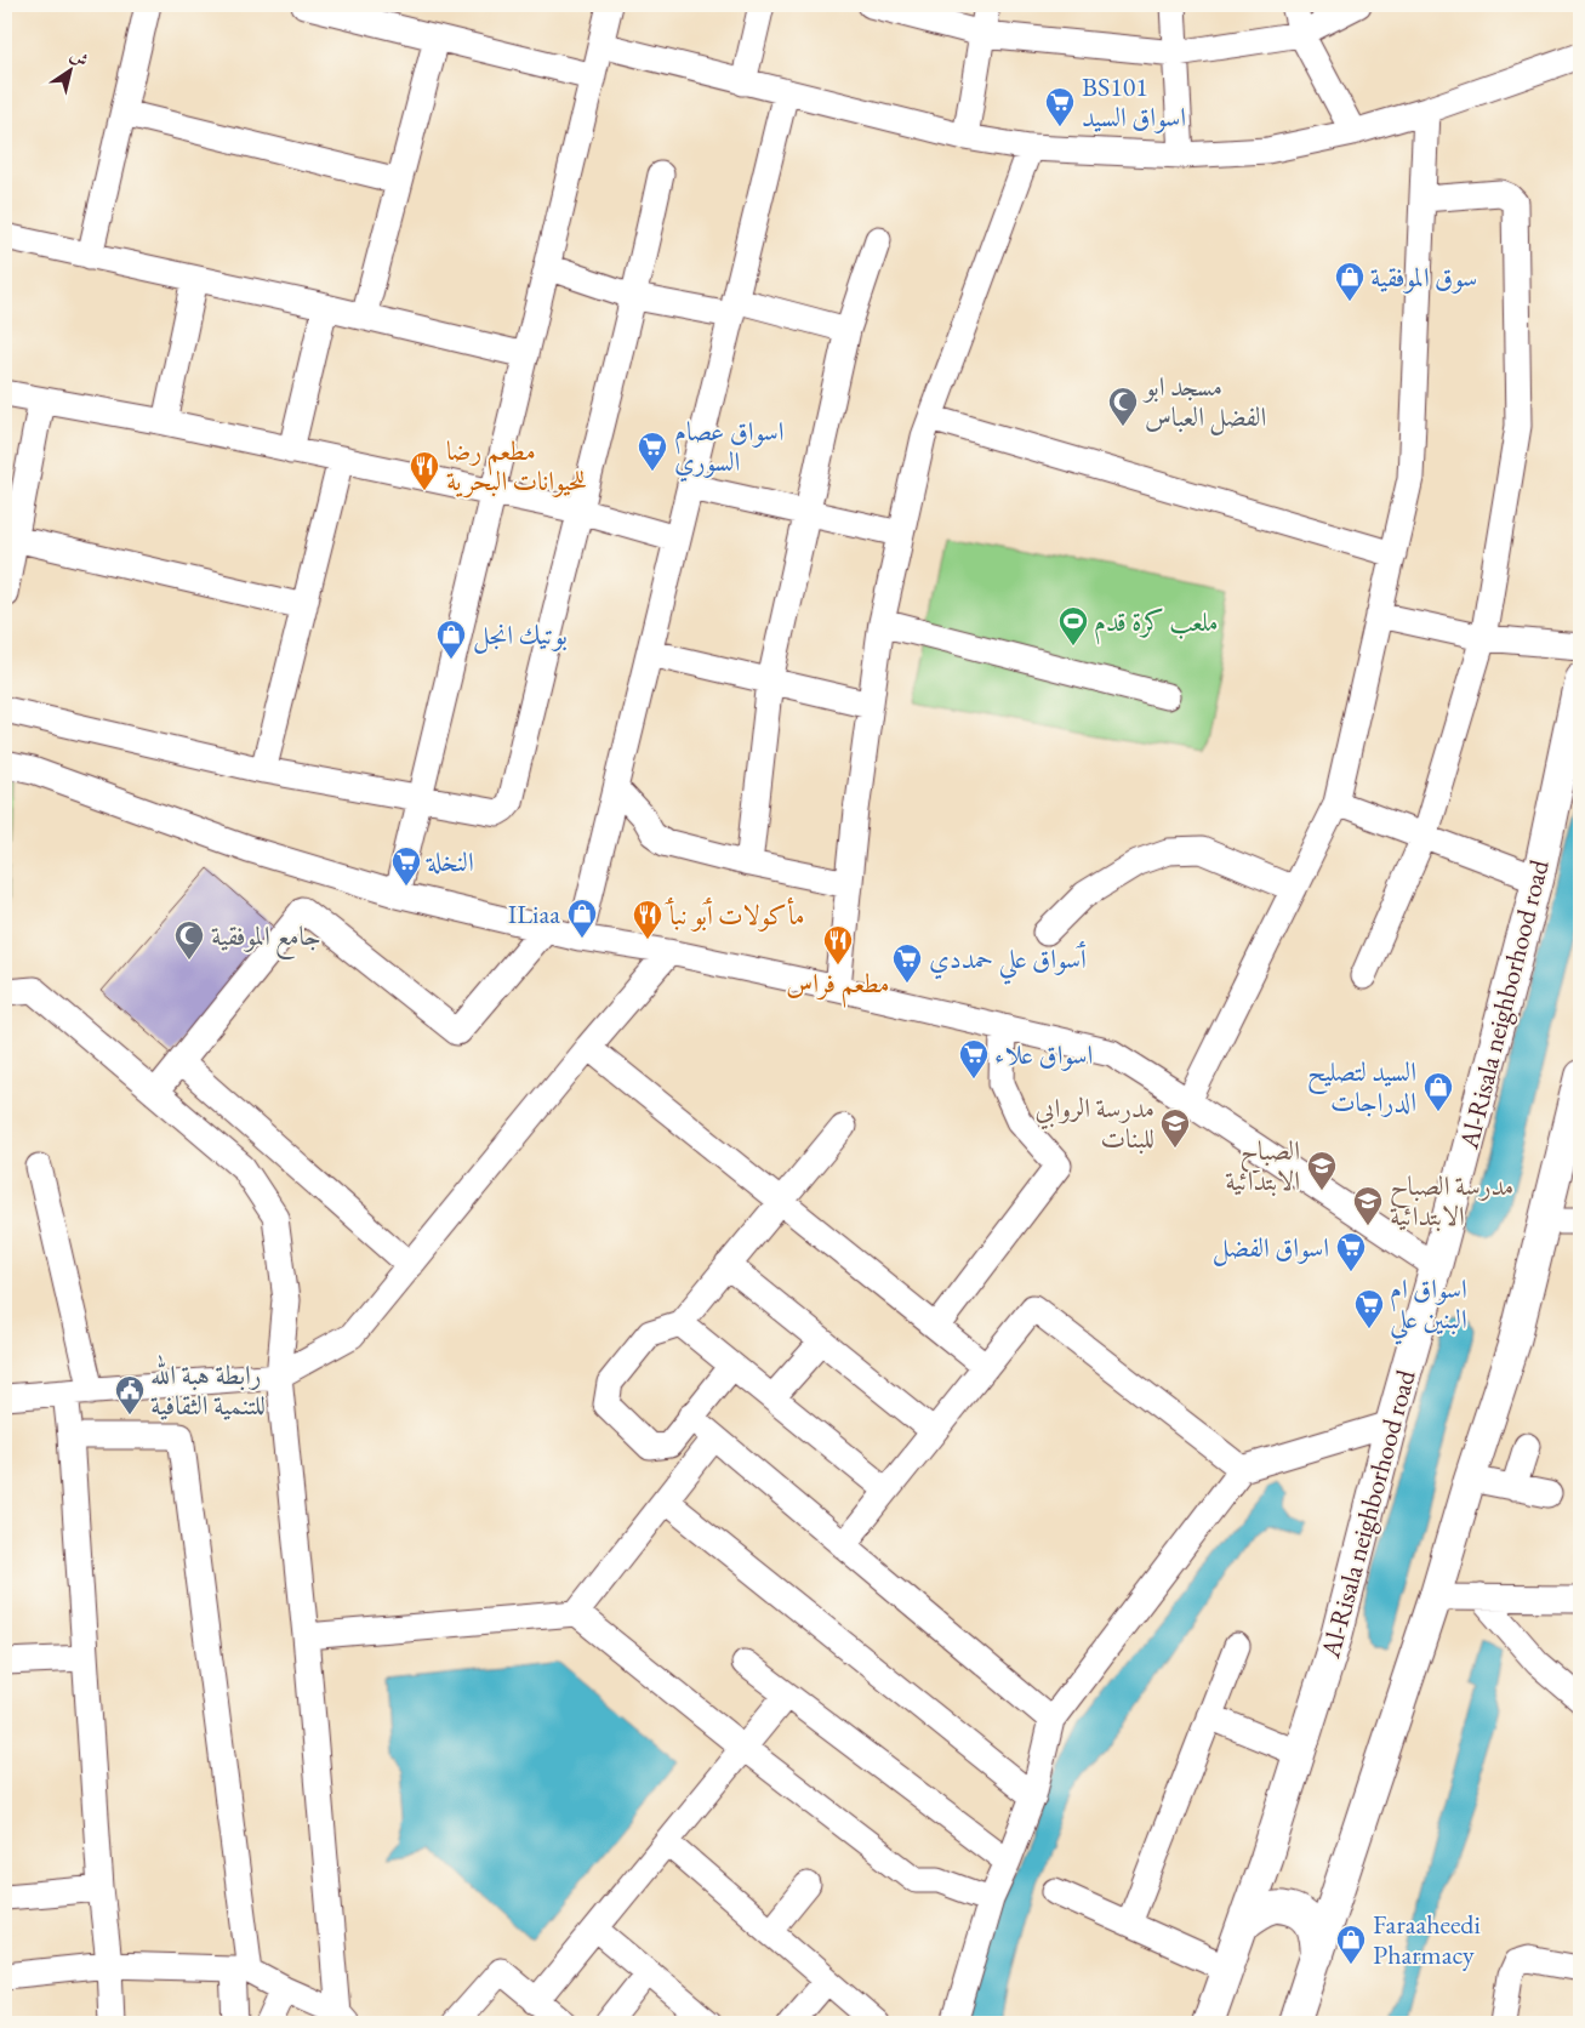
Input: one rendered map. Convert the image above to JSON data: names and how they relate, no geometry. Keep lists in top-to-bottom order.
{
  "streets": {
    "main road": ["Al-Risala neighborhood road"]
  },
  "places": {
    "supermarket": [
      "BS101 اسواق السيد",
      "اسواق عصام السوري",
      "النخلة",
      "ٲسواق علي حمددي",
      "اسواق علاء",
      "اسواق الفضل",
      "اسواق ام البنين علي"
    ],
    "shop": [
      "سوق الموفقية",
      "بوتيك انجل",
      "ILiaa",
      "السيد لتصليح الدراجات",
      "Faraaheedi Pharmacy"
    ],
    "mosque": ["مسجد ابو الفضل العباس", "جامع الموفقية"],
    "restaurant": ["مطعم رضا للحيوانات البحرية", "مأكولات ٲبو نبٲ", "مطعم فراس"],
    "sports": ["ملعب كرة قدم"],
    "school or university": ["مدرسة الروابي للبنات", "الصباح الابتدائية", "مدرسة الصباح الابتدائية"],
    "public building": ["رابطة هبة الله للتنمية الثقافية"]
  },
  "north": "top right"
}
